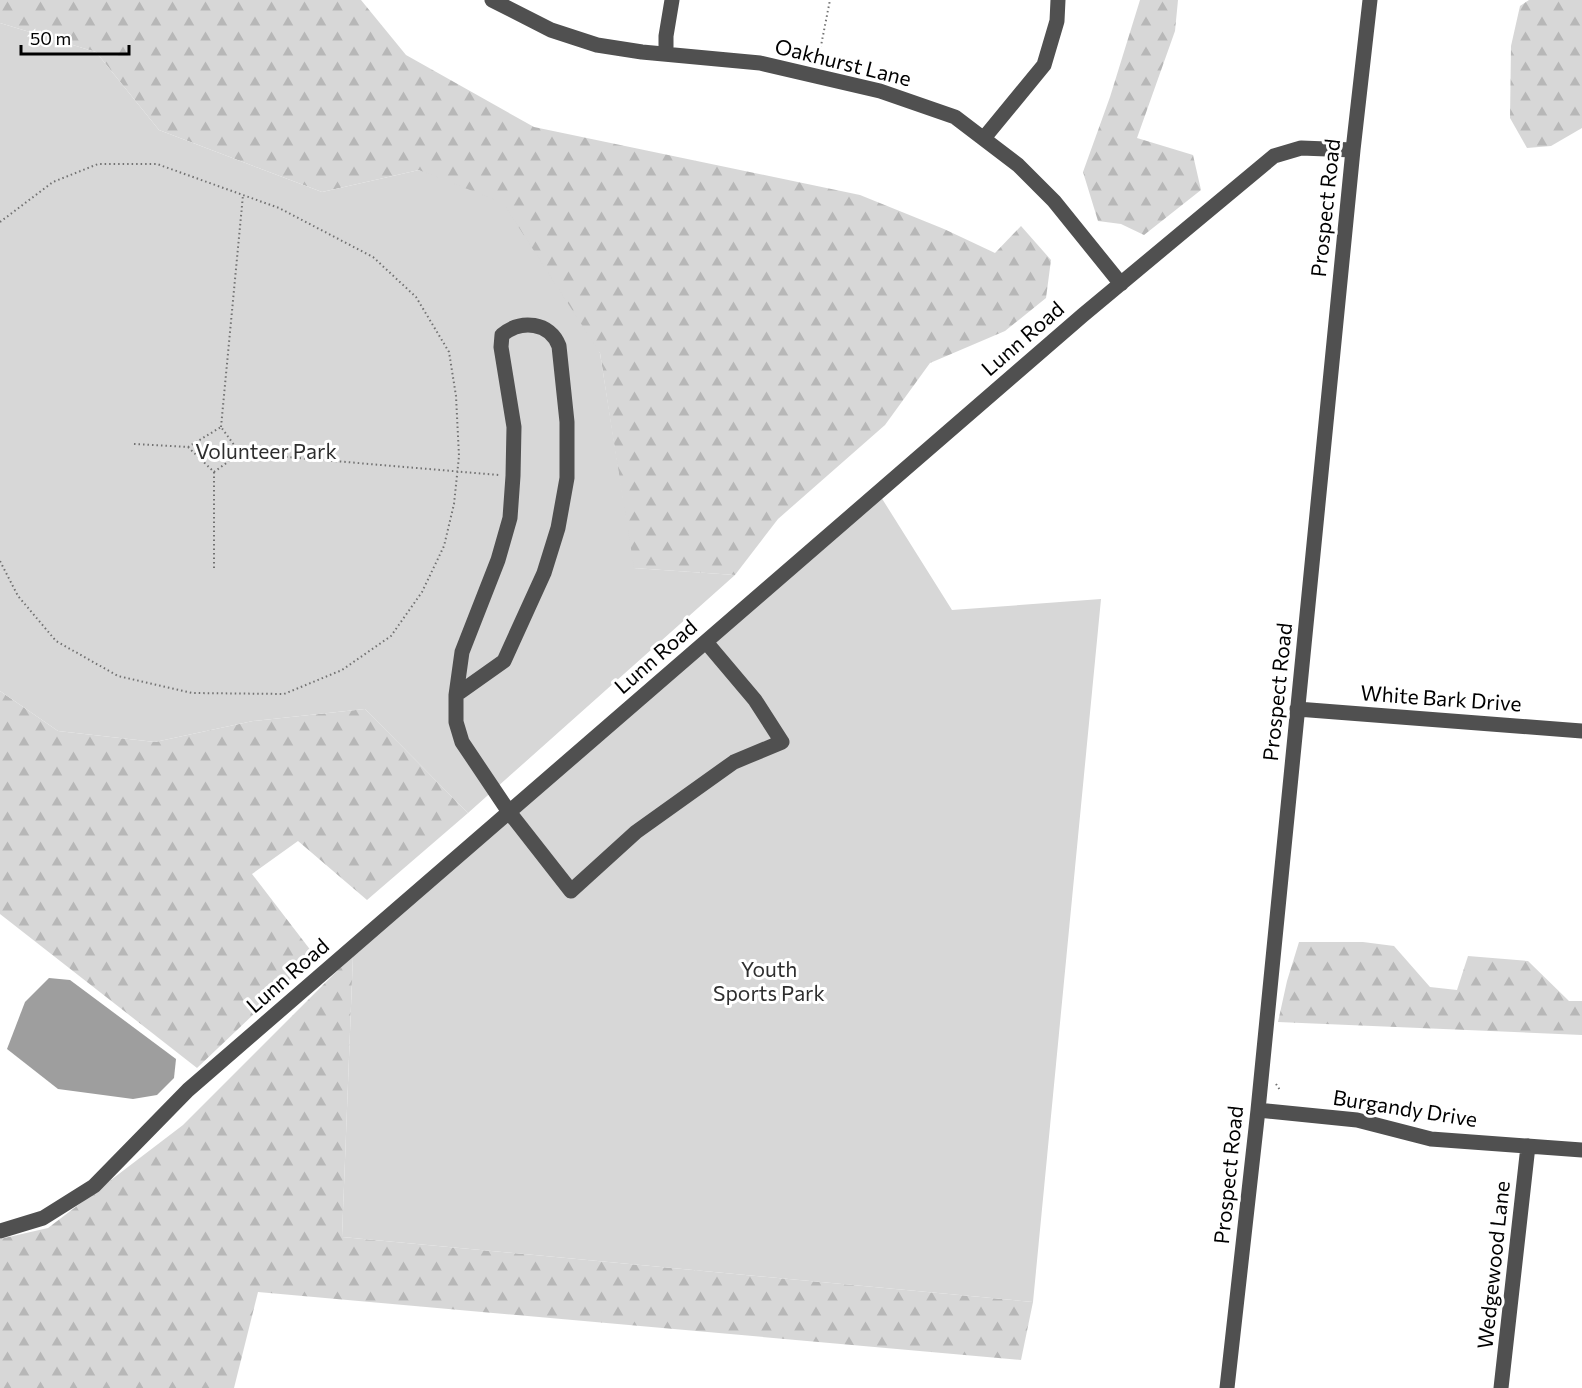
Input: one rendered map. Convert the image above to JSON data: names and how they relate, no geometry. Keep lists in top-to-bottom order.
{
  "streets": {
    "street": [
      "Oakhurst Lane",
      "Prospect Road",
      "Lunn Road",
      "White Bark Drive",
      "Burgandy Drive",
      "Wedgewood Lane"
    ]
  },
  "crossings": [
    ["Oakhurst Lane", "Lunn Road"],
    ["Prospect Road", "Lunn Road"],
    ["Prospect Road", "White Bark Drive"],
    ["Prospect Road", "Burgandy Drive"],
    ["Burgandy Drive", "Wedgewood Lane"]
  ],
  "parks": ["Volunteer Park", "Youth Sports Park"],
  "scale_bar": "50 m"
}
